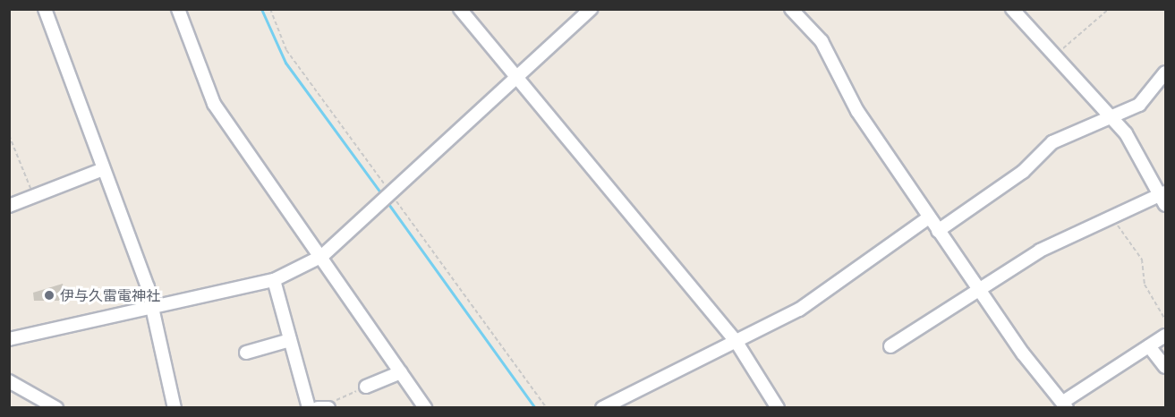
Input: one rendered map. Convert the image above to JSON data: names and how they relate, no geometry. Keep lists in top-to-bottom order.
{
  "places": ["伊与久雷電神社"]
}
